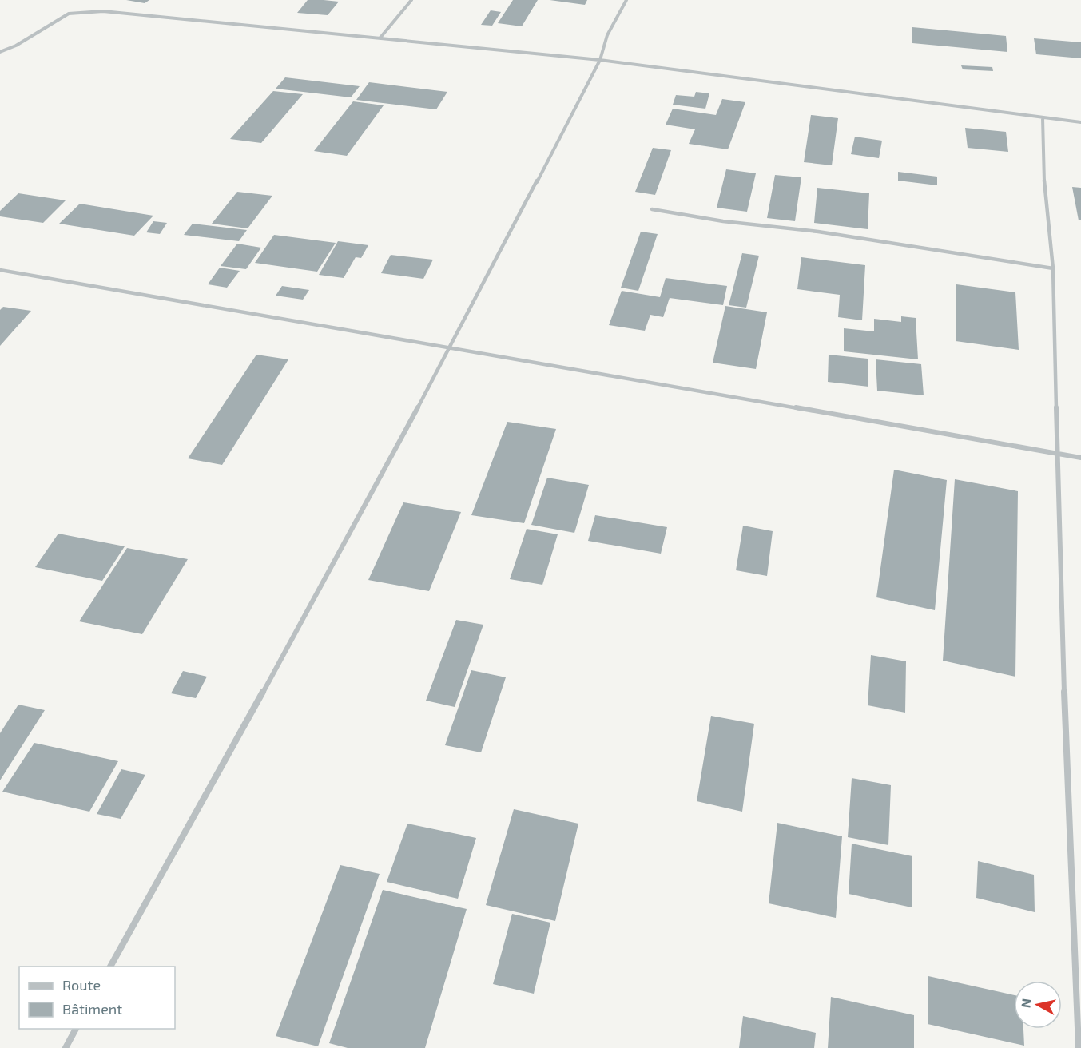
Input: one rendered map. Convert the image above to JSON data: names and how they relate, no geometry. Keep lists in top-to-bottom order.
{
  "legend": ["Route", "Bâtiment"],
  "north": "left"
}
